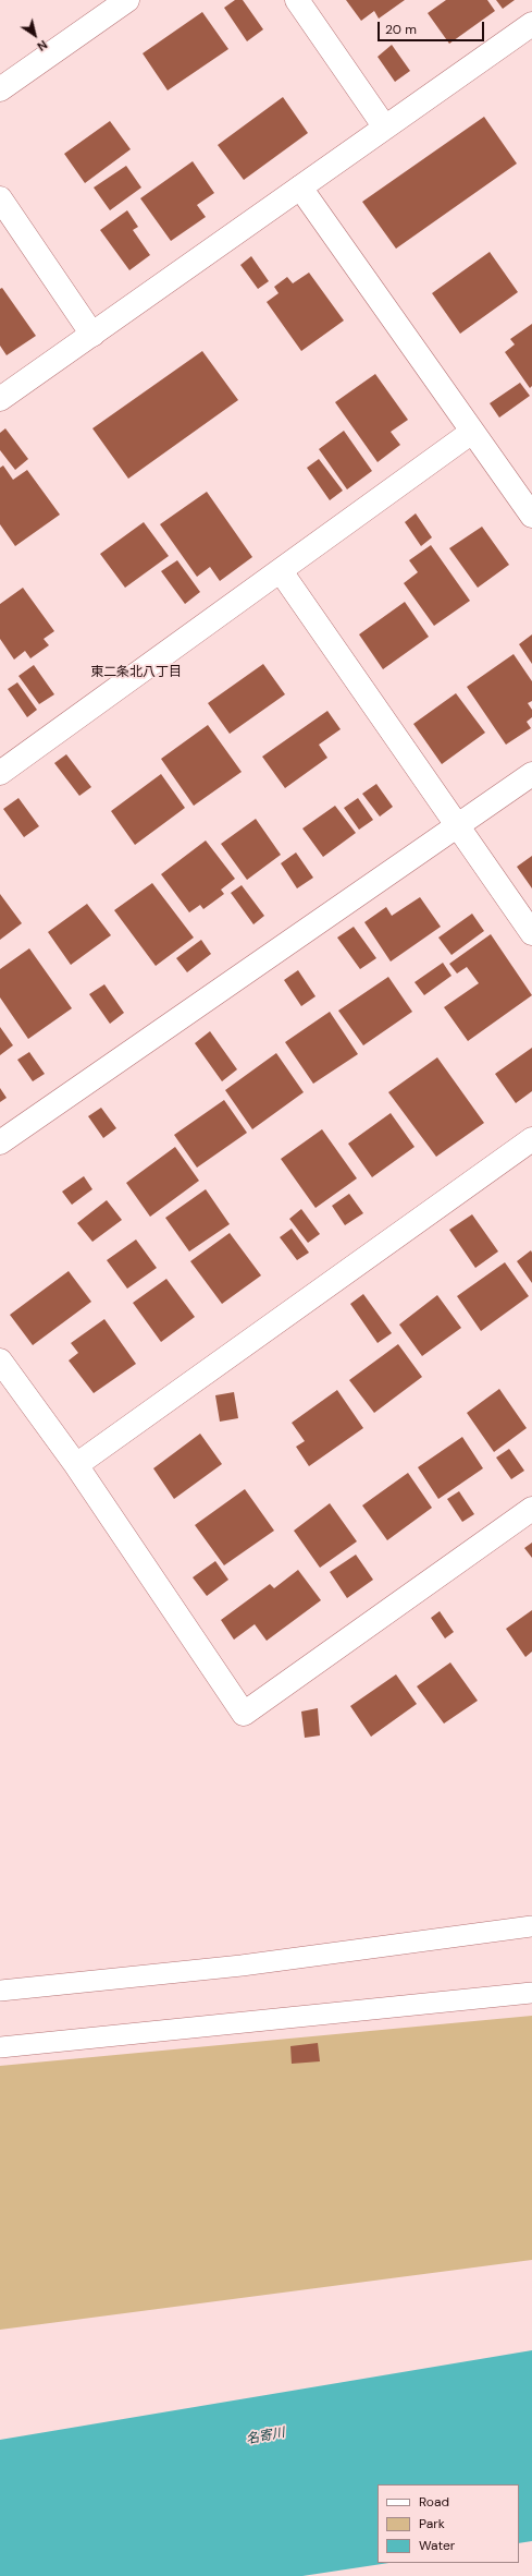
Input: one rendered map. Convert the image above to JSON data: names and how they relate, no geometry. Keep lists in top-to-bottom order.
{
  "districts": ["東二条北八丁目"],
  "water": ["名寄川"],
  "legend": ["Road", "Park", "Water"],
  "scale_bar": "20 m",
  "north": "bottom right"
}
